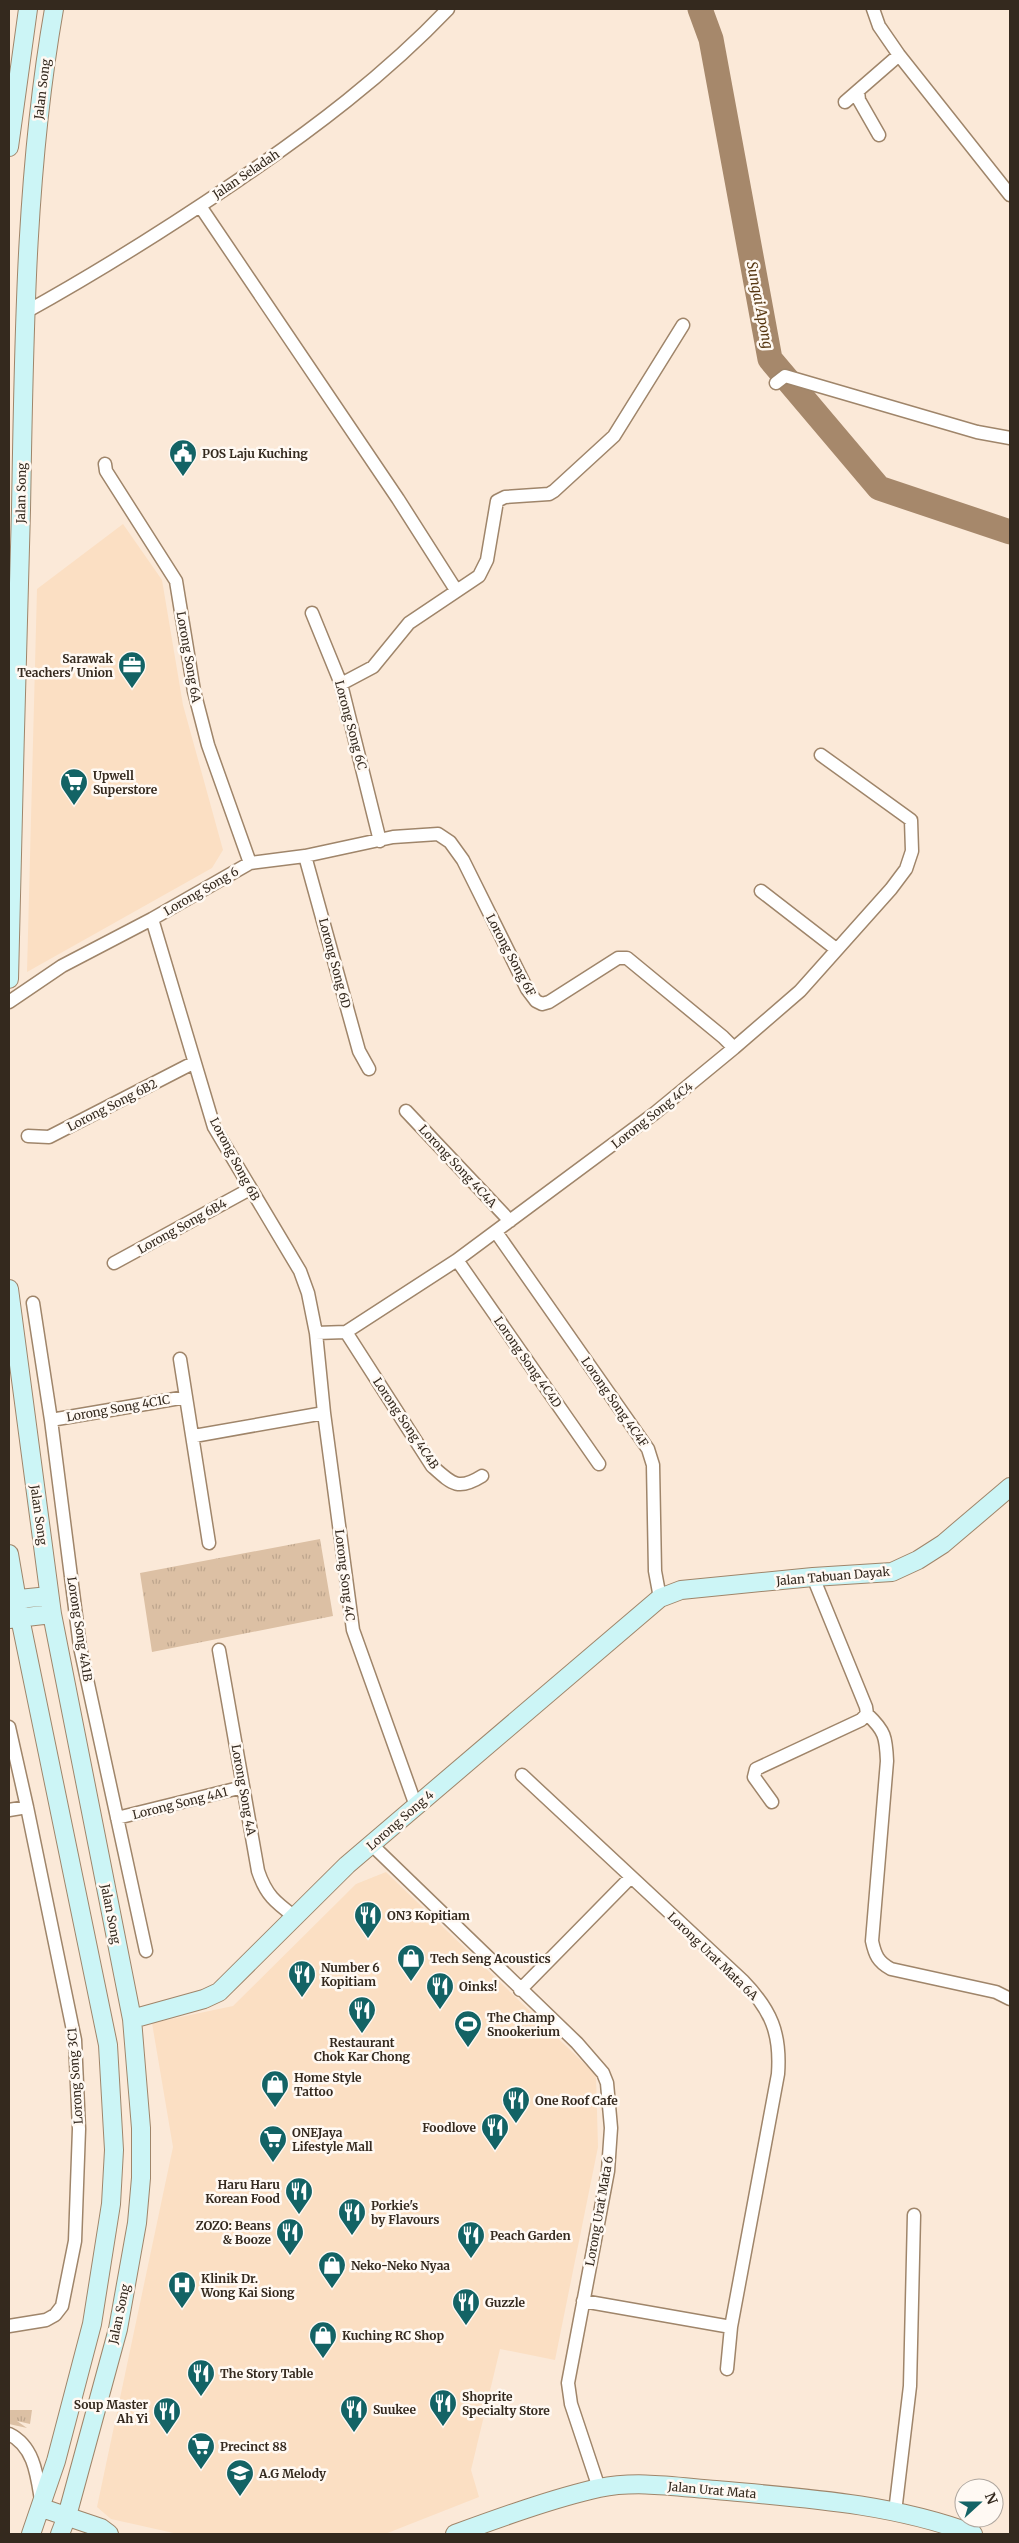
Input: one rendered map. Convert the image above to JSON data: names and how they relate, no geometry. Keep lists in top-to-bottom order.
{
  "streets": {
    "main road": [
      "Jalan Song",
      "Jalan Tabuan Dayak",
      "Lorong Song 4",
      "Jalan Urat Mata"
    ],
    "street": [
      "Jalan Seladah",
      "Lorong Song 6A",
      "Lorong Song 6C",
      "Lorong Song 6",
      "Lorong Song 6F",
      "Lorong Song 6D",
      "Lorong Song 6B2",
      "Lorong Song 4C4",
      "Lorong Song 6B",
      "Lorong Song 4C4A",
      "Lorong Song 6B4",
      "Lorong Song 4C4D",
      "Lorong Song 4C4F",
      "Lorong Song 4C1C",
      "Lorong Song 4C4B",
      "Lorong Song 4C",
      "Lorong Song 4A1B",
      "Lorong Song 4A",
      "Lorong Song 4A1",
      "Lorong Urat Mata 6A",
      "Lorong Song 3C1",
      "Lorong Urat Mata 6"
    ]
  },
  "crossings": [
    ["Jalan Song", "Jalan Seladah"],
    ["Jalan Song", "Lorong Song 4"],
    ["Lorong Song 6A", "Lorong Song 6"],
    ["Lorong Song 6C", "Lorong Song 6"],
    ["Lorong Song 6", "Lorong Song 6F"],
    ["Lorong Song 6", "Lorong Song 6D"],
    ["Lorong Song 6", "Lorong Song 6B"],
    ["Lorong Song 6F", "Lorong Song 4C4"],
    ["Lorong Song 6B2", "Lorong Song 6B"],
    ["Lorong Song 4C4", "Lorong Song 4C4A"],
    ["Lorong Song 4C4", "Lorong Song 4C4D"],
    ["Lorong Song 4C4", "Lorong Song 4C4F"],
    ["Lorong Song 4C4", "Lorong Song 4C4B"],
    ["Lorong Song 6B", "Lorong Song 6B4"],
    ["Lorong Song 6B", "Lorong Song 4C"],
    ["Lorong Song 4C4F", "Jalan Tabuan Dayak"],
    ["Lorong Song 4C4F", "Lorong Song 4"],
    ["Lorong Song 4C1C", "Lorong Song 4A1B"],
    ["Lorong Song 4C", "Lorong Song 4"],
    ["Jalan Tabuan Dayak", "Lorong Song 4"],
    ["Lorong Song 4A1B", "Lorong Song 4A1"],
    ["Lorong Song 4A", "Lorong Song 4A1"],
    ["Lorong Song 4A", "Lorong Song 4"],
    ["Lorong Song 4", "Lorong Urat Mata 6"],
    ["Lorong Urat Mata 6", "Jalan Urat Mata"]
  ],
  "water": ["Sungai Apong"],
  "places": {
    "public building": ["POS Laju Kuching"],
    "office": ["Sarawak Teachers' Union"],
    "supermarket": ["Upwell Superstore", "ONEJaya Lifestyle Mall", "Precinct 88"],
    "restaurant": [
      "ON3 Kopitiam",
      "Number 6 Kopitiam",
      "Oinks!",
      "Restaurant Chok Kar Chong",
      "One Roof Cafe",
      "Foodlove",
      "Haru Haru Korean Food",
      "Porkie's by Flavours",
      "ZOZO: Beans & Booze",
      "Peach Garden",
      "Guzzle",
      "The Story Table",
      "Shoprite Specialty Store",
      "Suukee",
      "Soup Master Ah Yi"
    ],
    "shop": [
      "Tech Seng Acoustics",
      "Home Style Tattoo",
      "Neko-Neko Nyaa",
      "Kuching RC Shop"
    ],
    "sports": ["The Champ Snookerium"],
    "hospital": ["Klinik Dr. Wong Kai Siong"],
    "school or university": ["A.G Melody"]
  },
  "north": "right"
}
